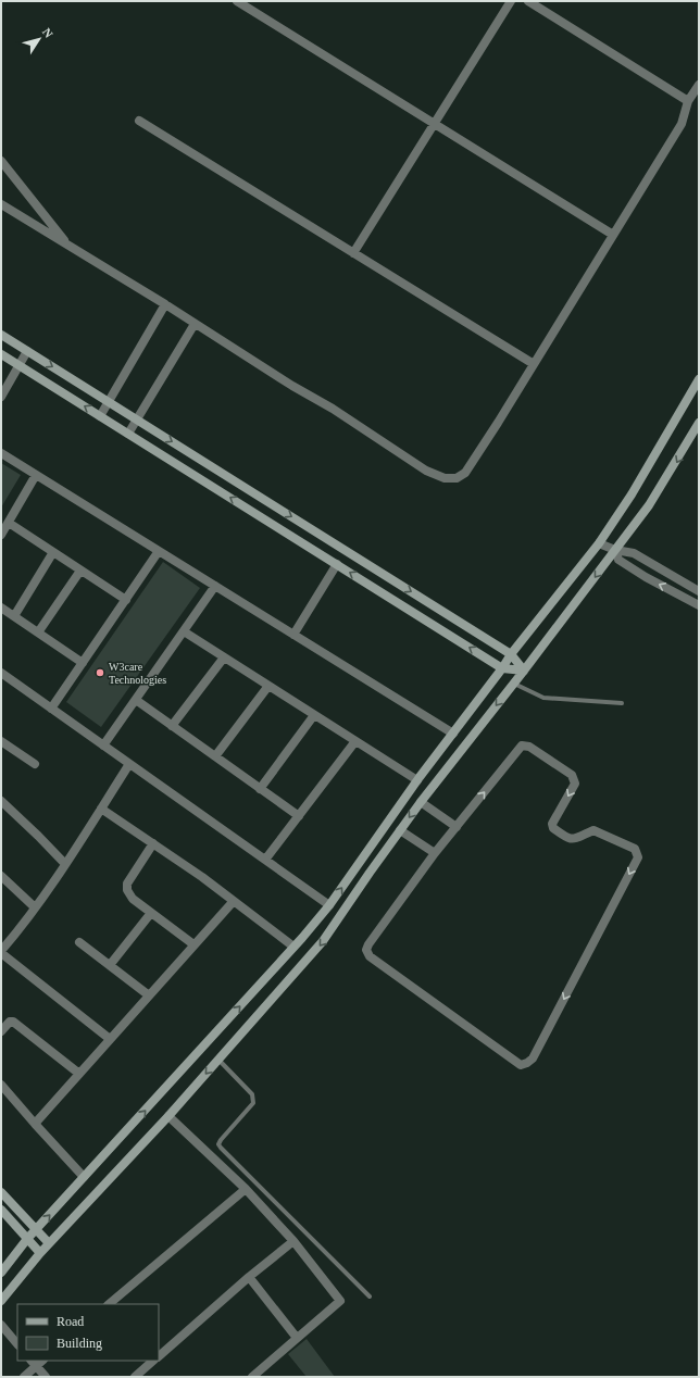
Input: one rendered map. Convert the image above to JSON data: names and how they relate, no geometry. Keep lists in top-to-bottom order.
{
  "places": ["W3care Technologies"],
  "legend": ["Road", "Building"],
  "north": "top right"
}
